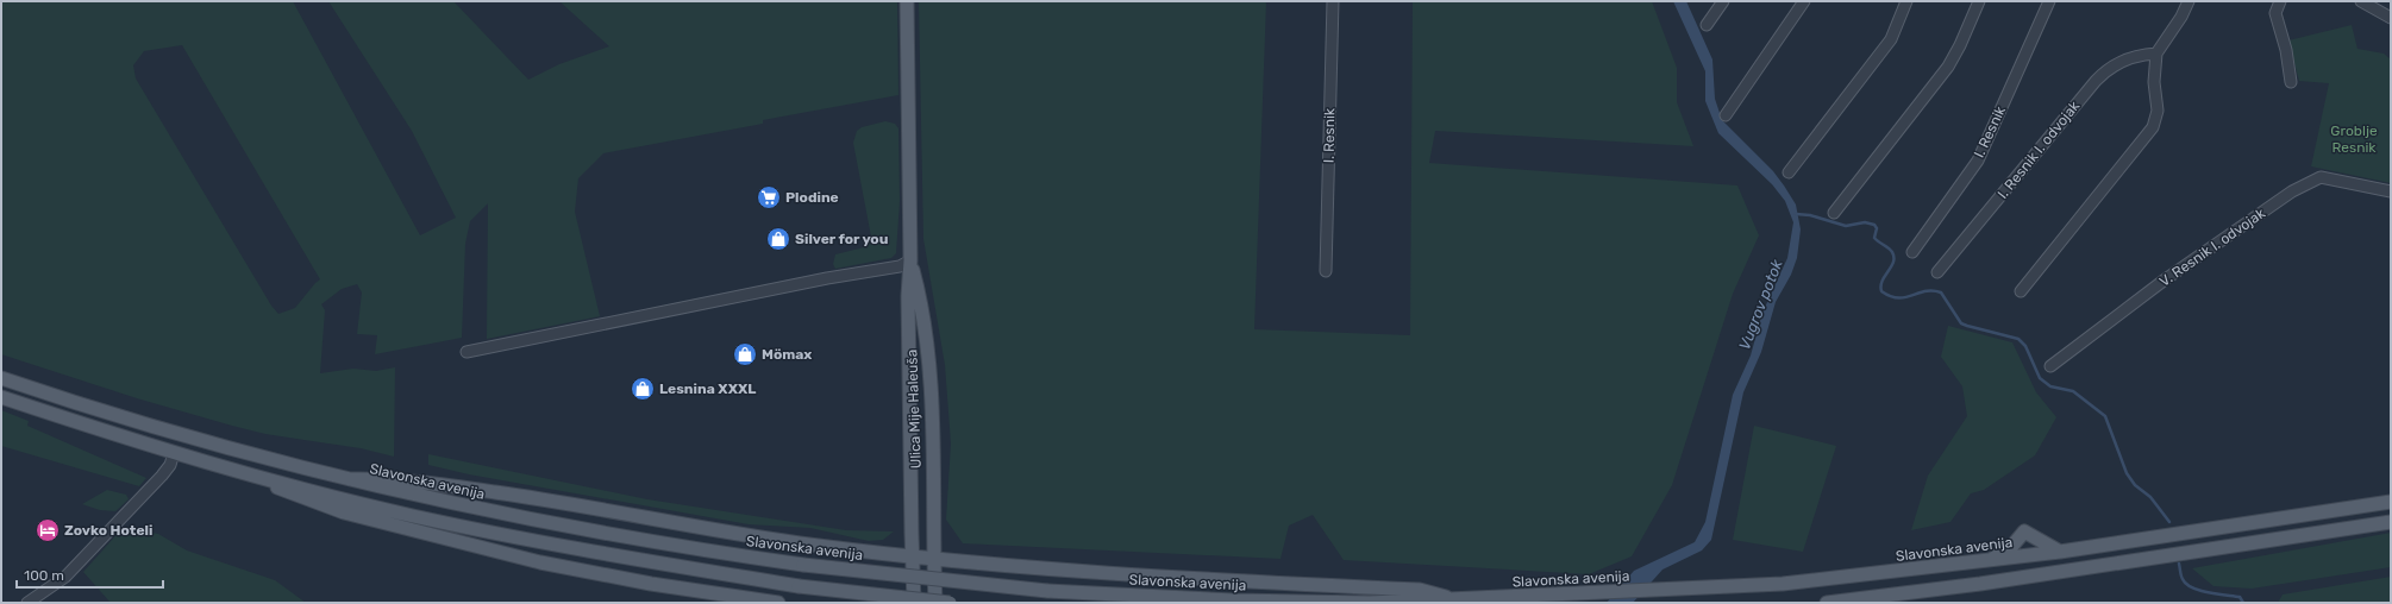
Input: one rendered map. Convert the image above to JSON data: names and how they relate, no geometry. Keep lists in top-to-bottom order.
{
  "streets": {
    "main road": ["Ulica Mije Haleuša", "Slavonska avenija"],
    "street": ["I. Resnik", "I. Resnik I. odvojak", "V. Resnik I. odvojak"]
  },
  "water": ["Vugrov potok"],
  "parks": ["Groblje Resnik"],
  "places": {
    "supermarket": ["Plodine"],
    "shop": ["Silver for you", "Mömax", "Lesnina XXXL"],
    "hotel": ["Zovko Hoteli"]
  },
  "scale_bar": "100 m"
}
